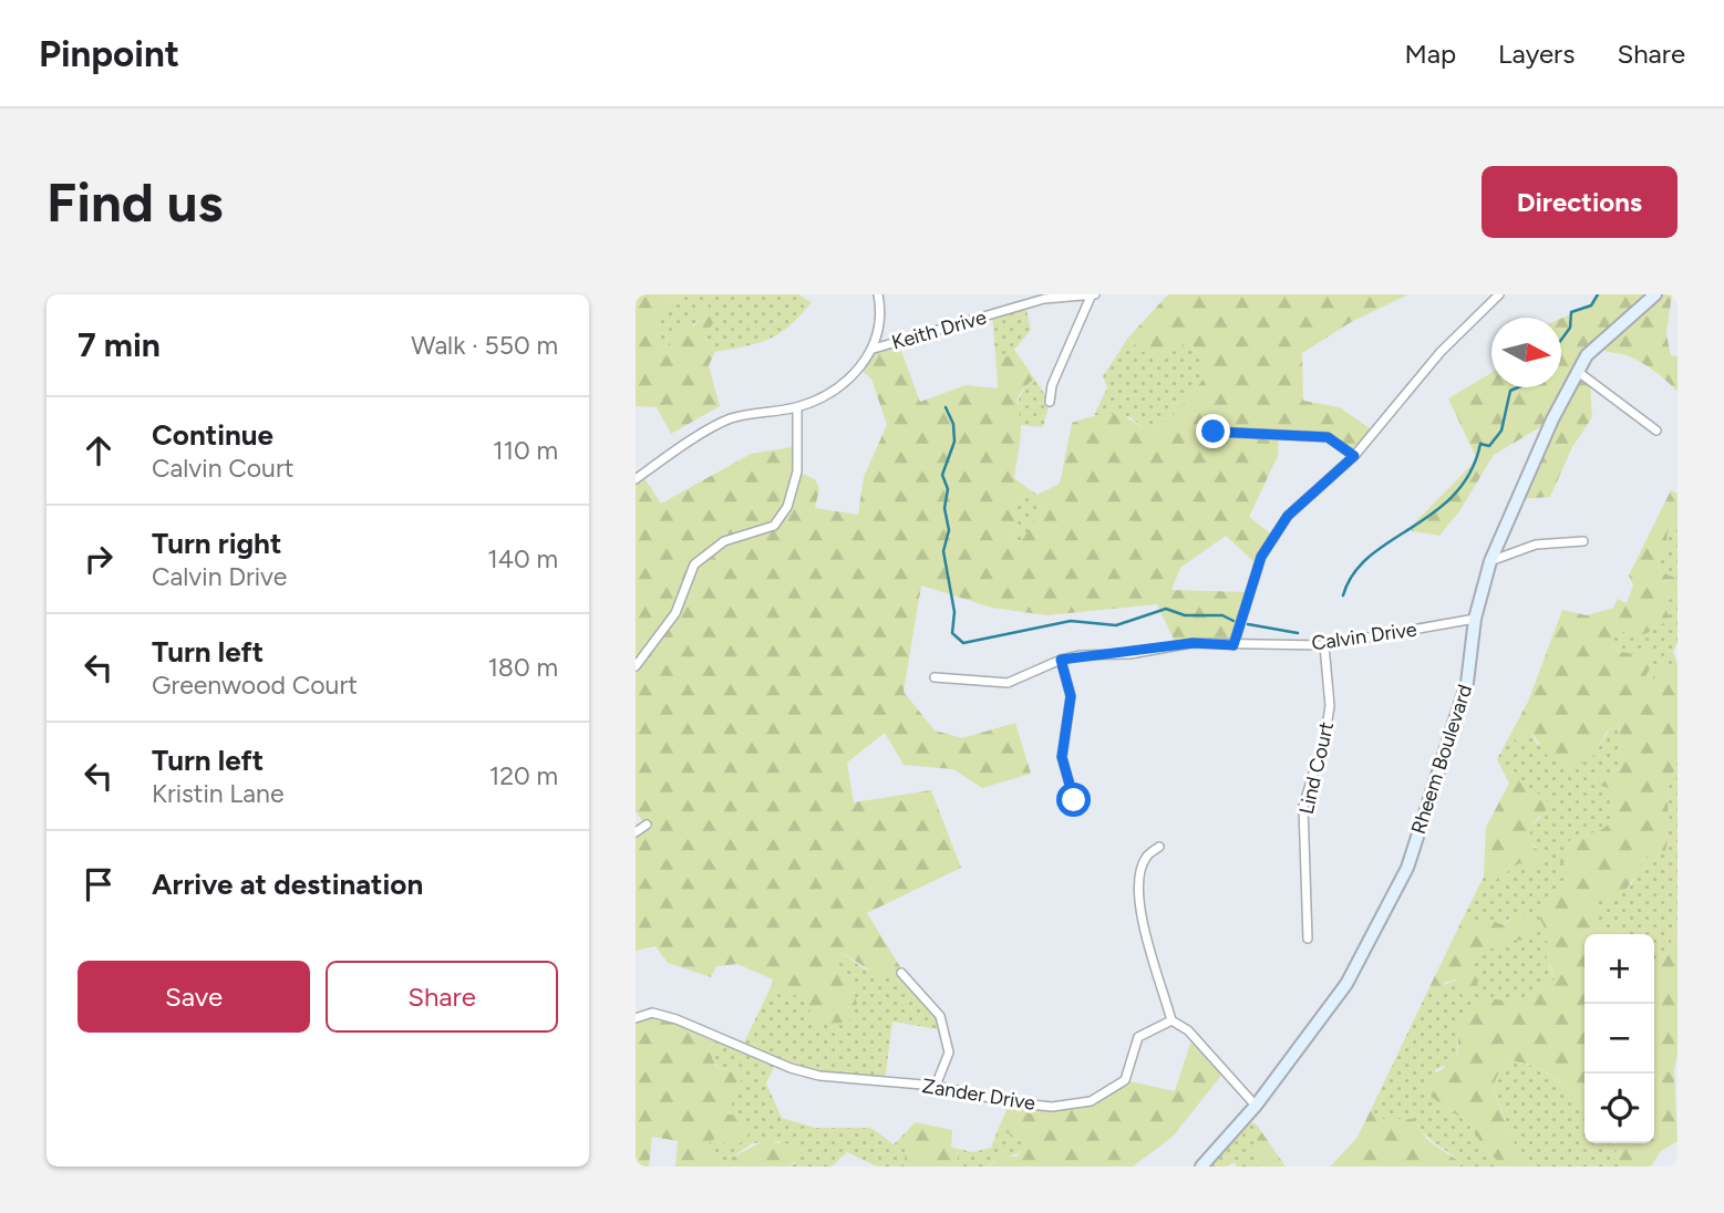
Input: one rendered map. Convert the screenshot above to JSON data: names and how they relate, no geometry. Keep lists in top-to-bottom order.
{
  "streets": {
    "street": [
      "Keith Drive",
      "Calvin Drive",
      "Rheem Boulevard",
      "Lind Court",
      "Zander Drive"
    ]
  },
  "crossings": [
    ["Calvin Drive", "Rheem Boulevard"],
    ["Calvin Drive", "Lind Court"]
  ],
  "north": "right",
  "page": {
    "header": "Pinpoint",
    "nav": ["Map", "Layers", "Share"],
    "buttons": [
      "Directions",
      ["Save", "Share"]
    ],
    "title": "Find us",
    "heading": ["7 min", "Walk · 550 m"],
    "list": [
      ["Continue", "Calvin Court", "110 m"],
      ["Turn right", "Calvin Drive", "140 m"],
      ["Turn left", "Greenwood Court", "180 m"],
      ["Turn left", "Kristin Lane", "120 m"],
      "Arrive at destination"
    ],
    "map_buttons": ["+", "−"]
  }
}
